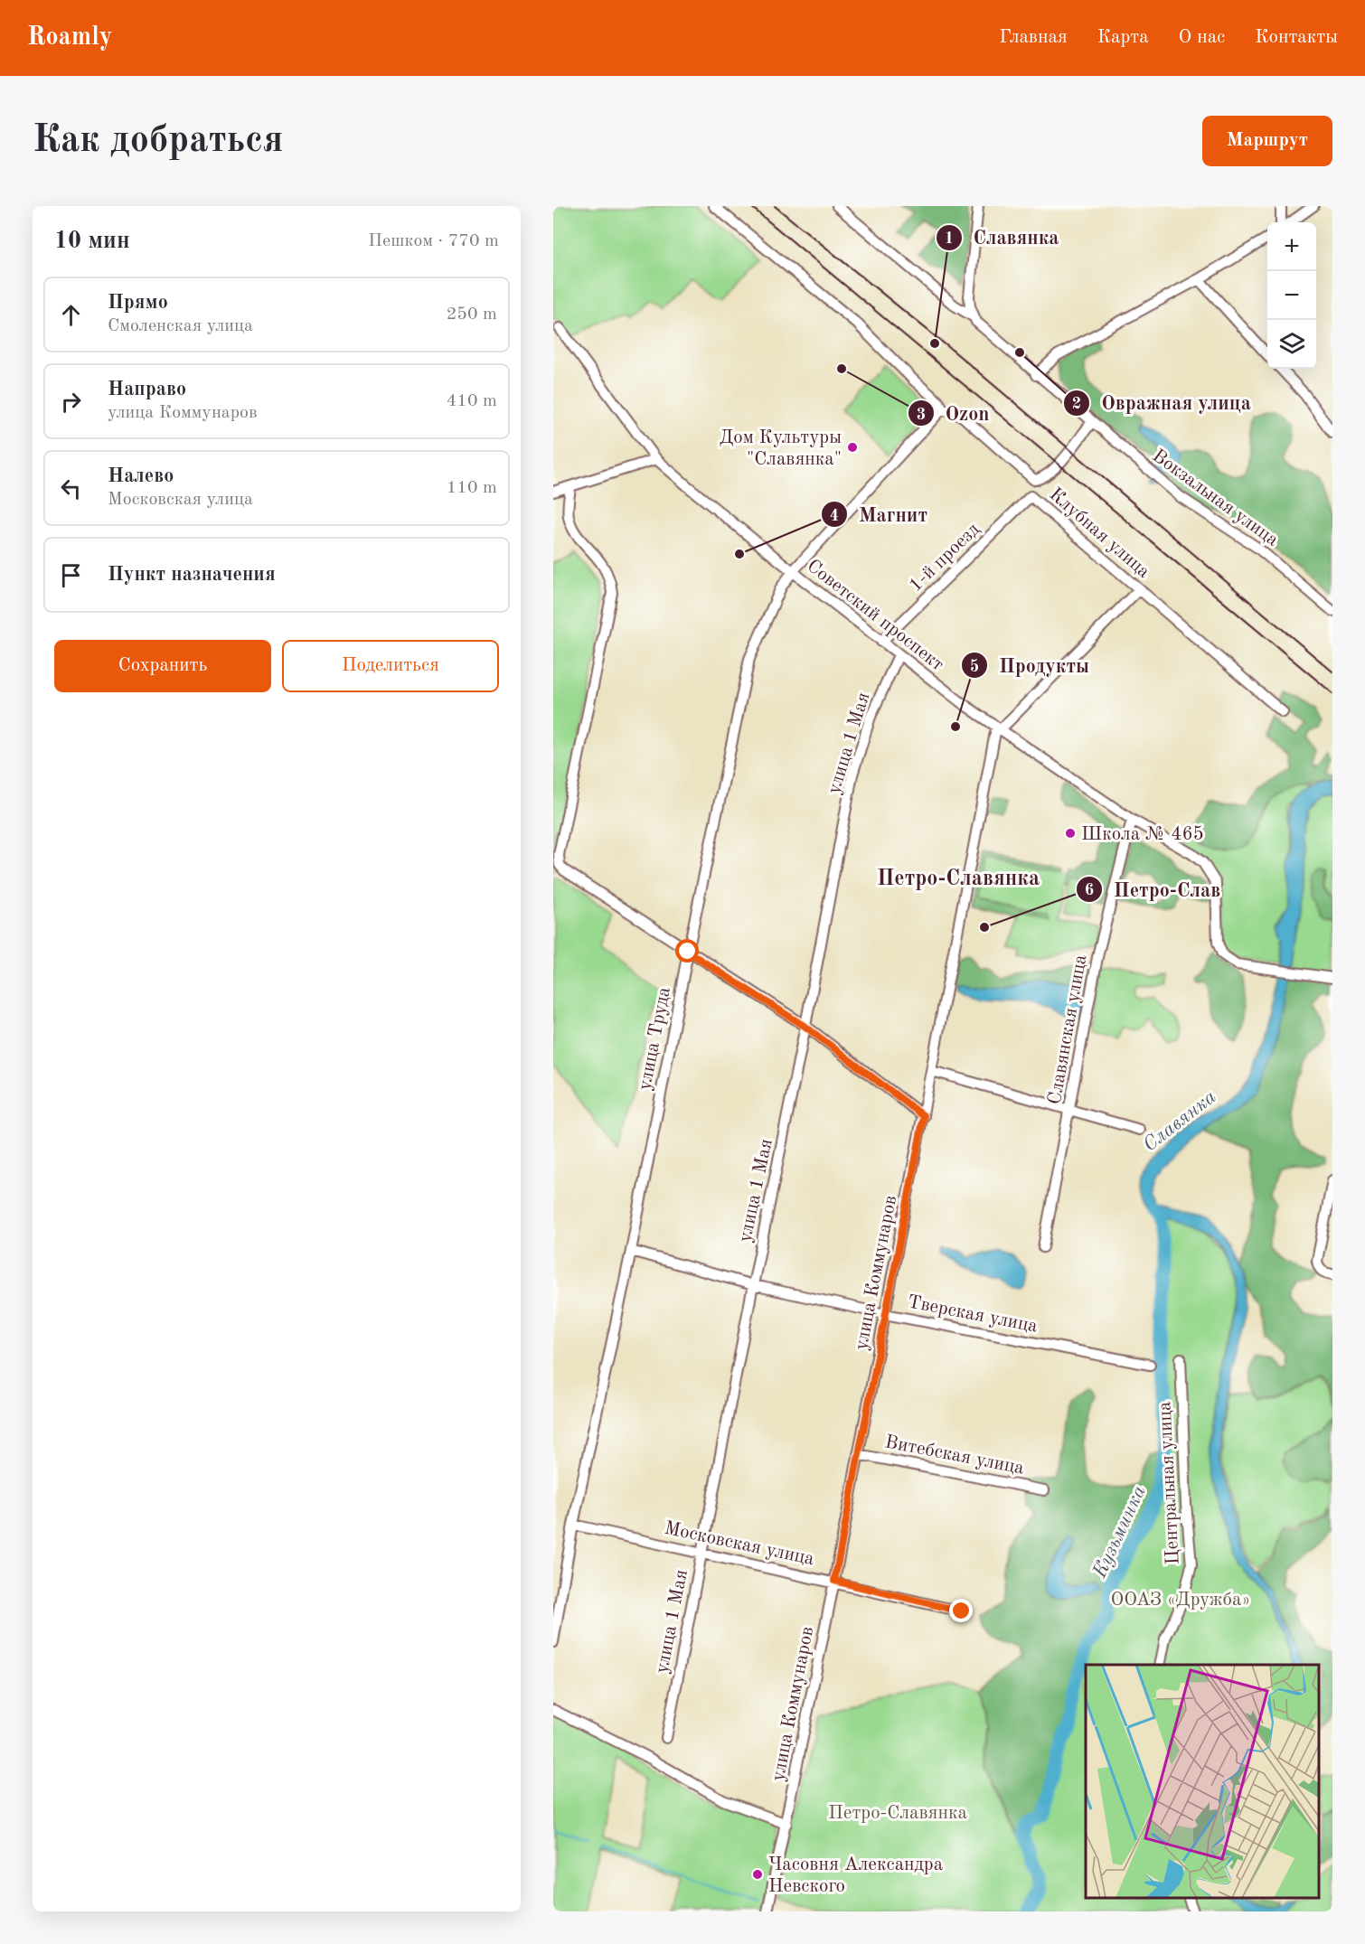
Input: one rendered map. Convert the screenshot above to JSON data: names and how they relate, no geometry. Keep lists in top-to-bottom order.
{
  "streets": {
    "street": [
      "Вокзальная улица",
      "Клубная улица",
      "1-й проезд",
      "Советский проспект",
      "улица 1 Мая",
      "Славянская улица",
      "улица Труда",
      "улица Коммунаров",
      "Тверская улица",
      "Витебская улица",
      "Центральная улица",
      "Московская улица"
    ]
  },
  "crossings": [
    ["Клубная улица", "1-й проезд"],
    ["Клубная улица", "улица Труда"],
    ["1-й проезд", "Советский проспект"],
    ["Советский проспект", "улица 1 Мая"],
    ["Советский проспект", "Славянская улица"],
    ["Советский проспект", "улица Труда"],
    ["Советский проспект", "улица Коммунаров"],
    ["улица 1 Мая", "Тверская улица"],
    ["улица 1 Мая", "Московская улица"],
    ["улица Труда", "Тверская улица"],
    ["улица Труда", "Московская улица"],
    ["улица Коммунаров", "Тверская улица"],
    ["улица Коммунаров", "Витебская улица"],
    ["улица Коммунаров", "Московская улица"]
  ],
  "districts": ["Петро-Славянка"],
  "water": ["Славянка", "Кузьминка"],
  "parks": ["ООАЗ «Дружба»", "Петро-Славянка"],
  "places": [
    "Славянка",
    "Овражная улица",
    "Ozon",
    "Дом Культуры \"Славянка\"",
    "Магнит",
    "Продукты",
    "Школа № 465",
    "Петро-Слав",
    "Часовня Александра Невского"
  ],
  "page": {
    "header": "Roamly",
    "nav": [
      "Главная",
      "Карта",
      "О нас",
      "Контакты"
    ],
    "buttons": [
      "Маршрут",
      ["Сохранить", "Поделиться"]
    ],
    "title": "Как добраться",
    "heading": ["10 мин", "Пешком · 770 m"],
    "map_buttons": ["+", "−"],
    "list": [
      ["Прямо", "Смоленская улица", "250 m"],
      ["Направо", "улица Коммунаров", "410 m"],
      ["Налево", "Московская улица", "110 m"],
      "Пункт назначения"
    ]
  }
}
